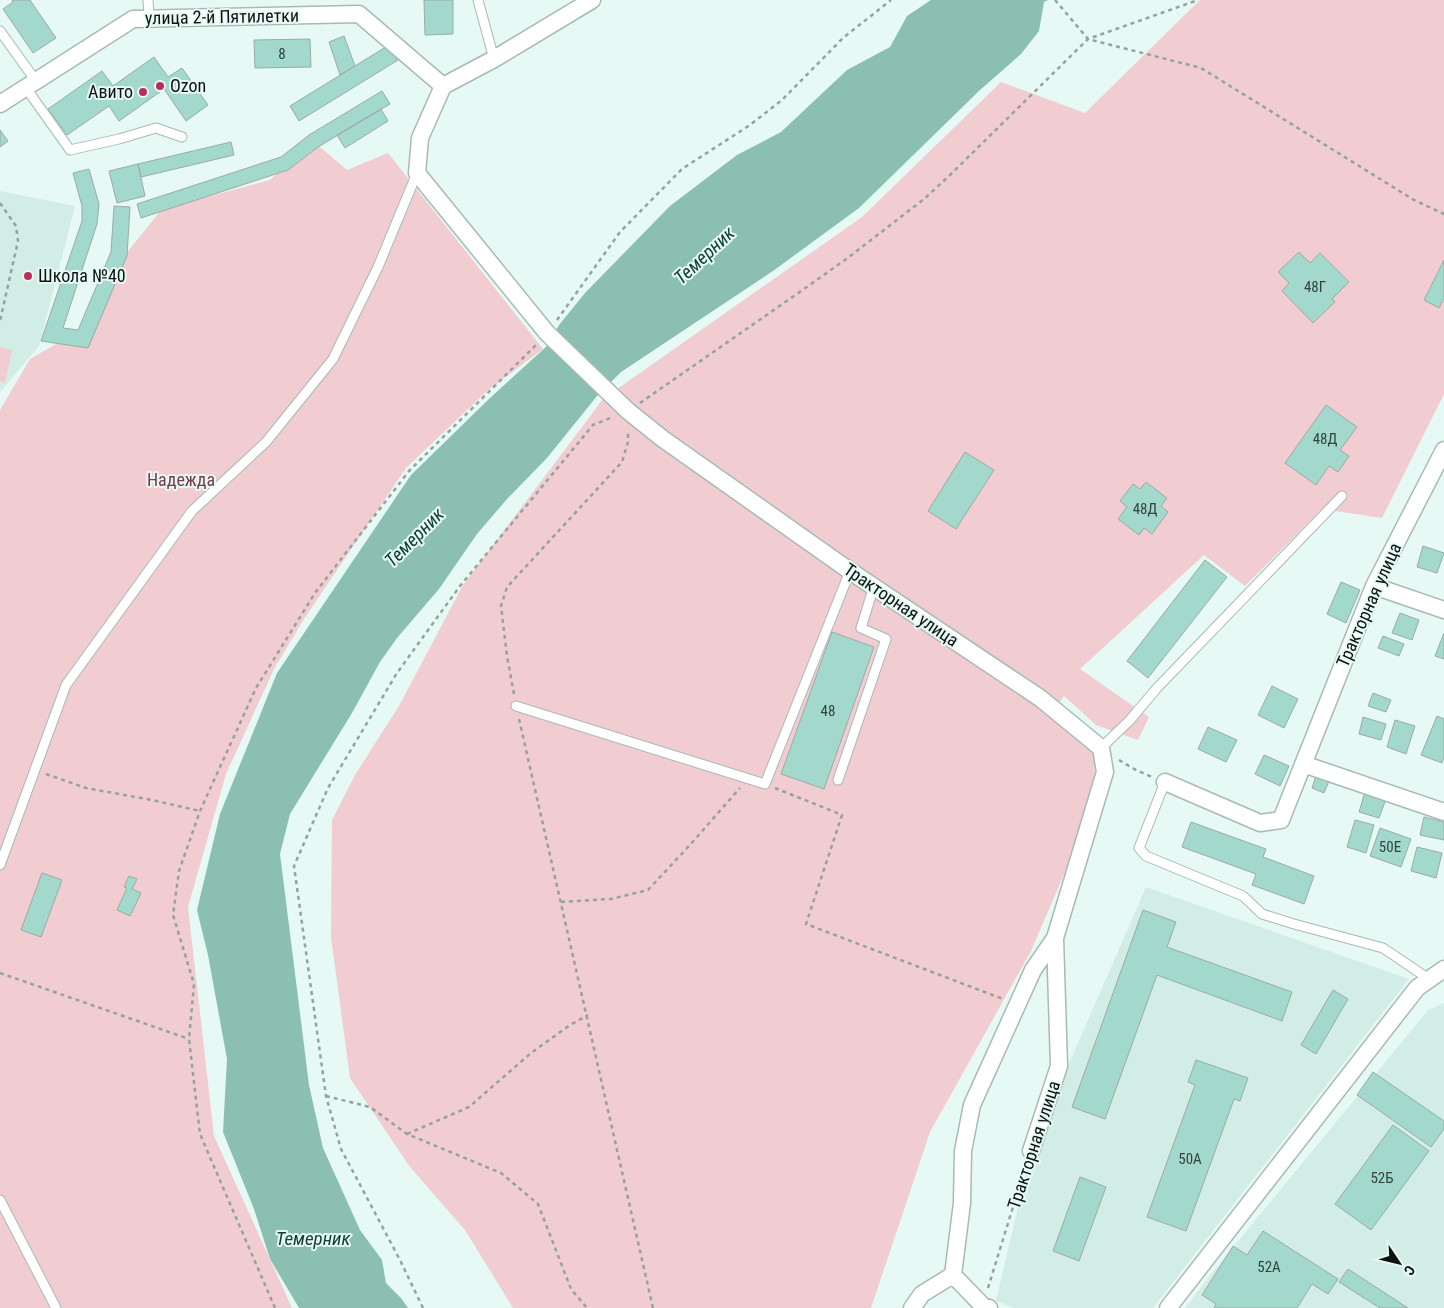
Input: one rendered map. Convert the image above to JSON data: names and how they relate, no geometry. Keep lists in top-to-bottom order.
{
  "streets": {
    "street": ["улица 2-й Пятилетки", "Тракторная улица"]
  },
  "water": ["Темерник"],
  "parks": ["Надежда"],
  "places": ["Ozon", "Авито", "Школа №40"],
  "house_numbers": [
    "8",
    "48Г",
    "48Д",
    "48Д",
    "48",
    "50Е",
    "50А",
    "52Б",
    "52А"
  ],
  "north": "bottom right"
}
